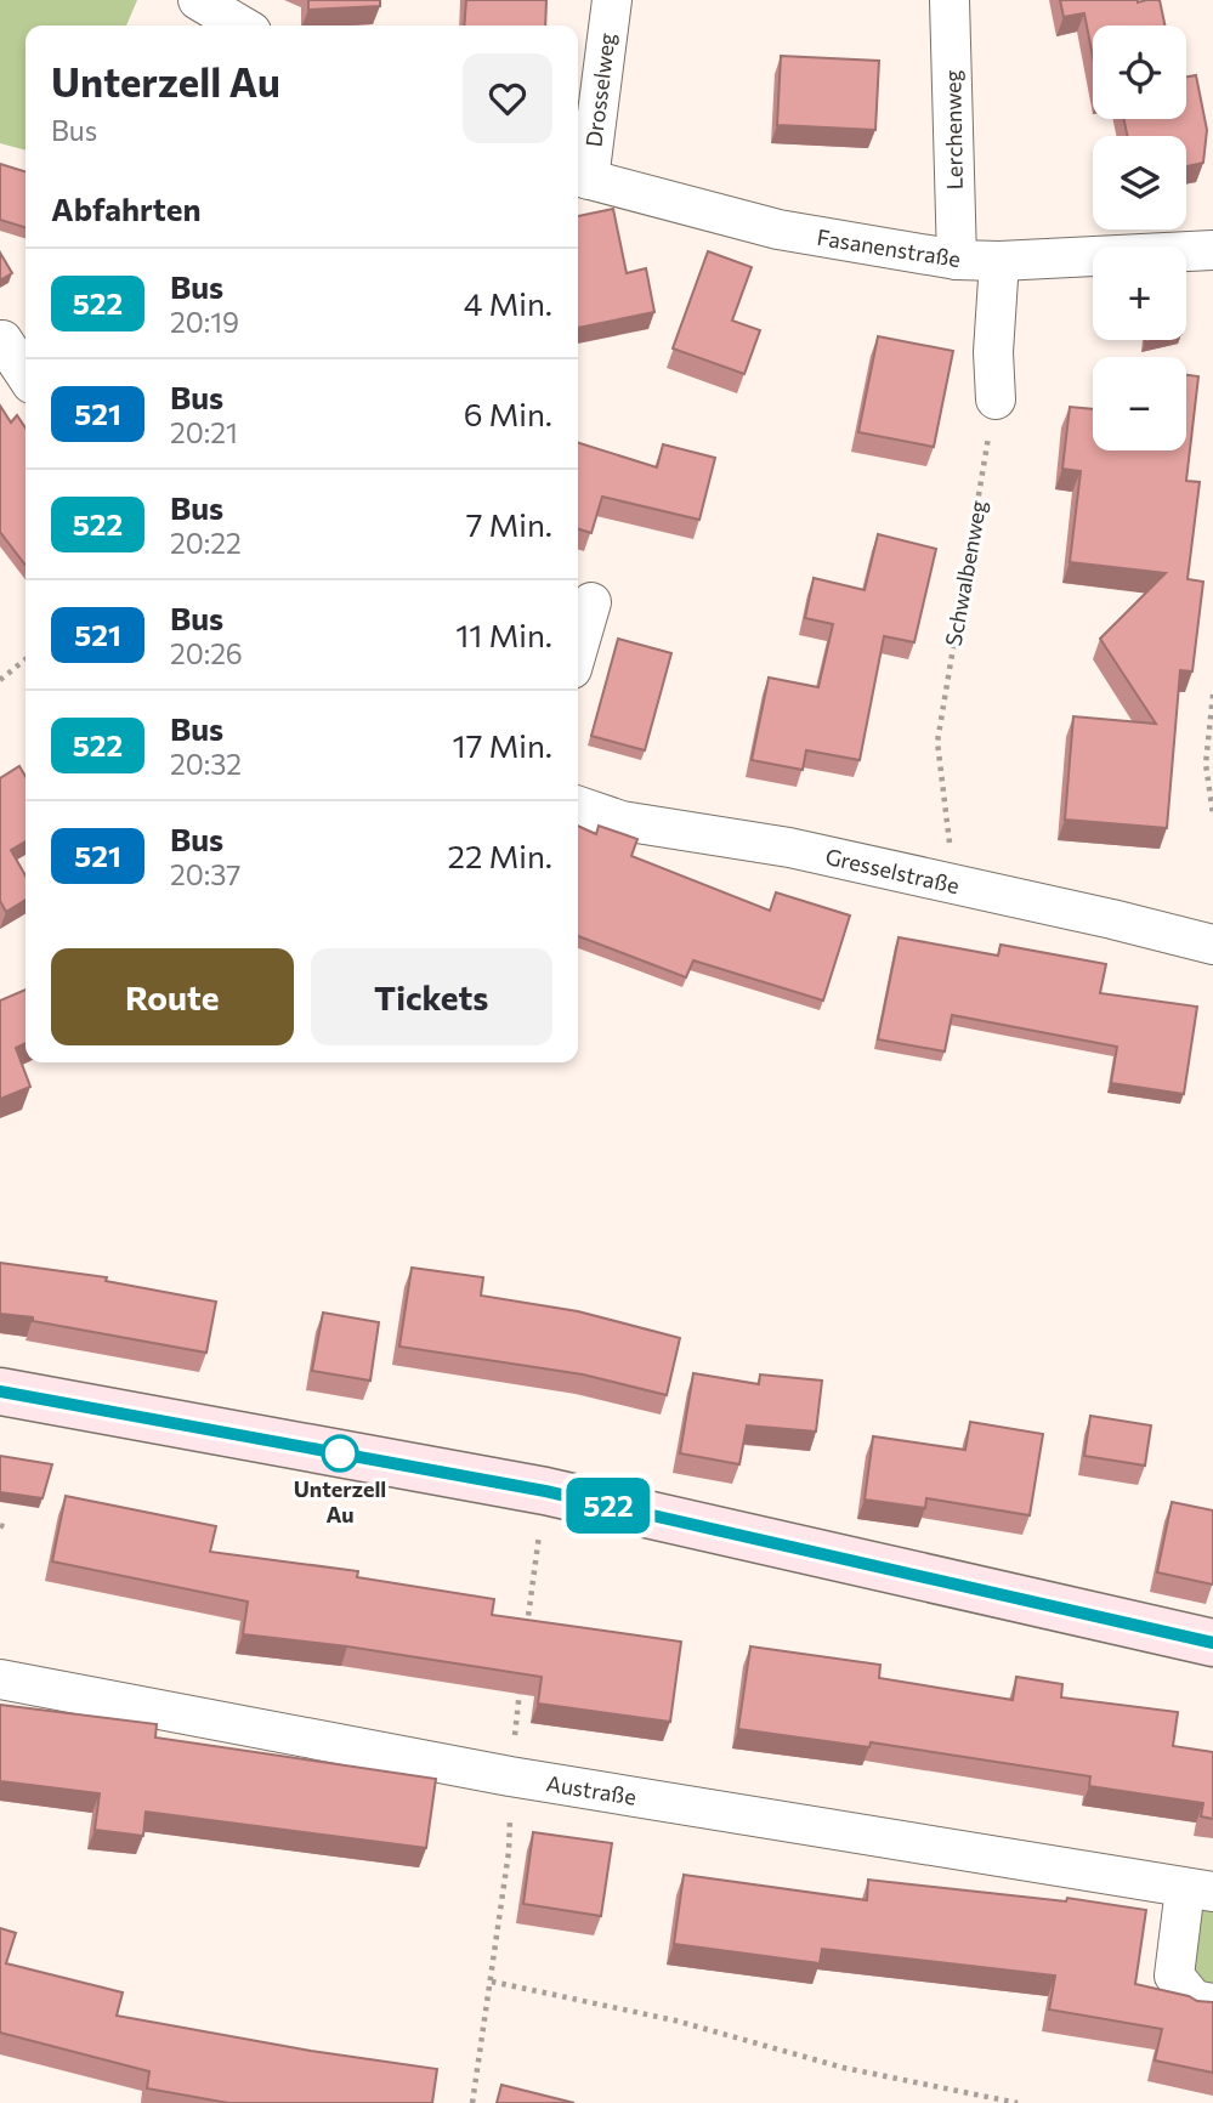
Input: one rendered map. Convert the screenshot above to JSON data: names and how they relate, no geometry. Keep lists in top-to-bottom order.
{
  "streets": {
    "street": [
      "Drosselweg",
      "Lerchenweg",
      "Fasanenstraße",
      "Gresselstraße",
      "Austraße"
    ],
    "path": ["Schwalbenweg"]
  },
  "crossings": [
    ["Drosselweg", "Fasanenstraße"],
    ["Lerchenweg", "Fasanenstraße"],
    ["Schwalbenweg", "Gresselstraße"]
  ],
  "places": ["Unterzell Au"],
  "lines": ["bus line 522"],
  "page": {
    "on_map": "522",
    "map_buttons": ["+", "−"],
    "heading": [
      ["Unterzell Au", "Bus"],
      "Abfahrten"
    ],
    "list": [
      {
        "mark": "522",
        "name": "Bus",
        "note": "20:19",
        "value": "4 Min."
      },
      {
        "mark": "521",
        "name": "Bus",
        "note": "20:21",
        "value": "6 Min."
      },
      {
        "mark": "522",
        "name": "Bus",
        "note": "20:22",
        "value": "7 Min."
      },
      {
        "mark": "521",
        "name": "Bus",
        "note": "20:26",
        "value": "11 Min."
      },
      {
        "mark": "522",
        "name": "Bus",
        "note": "20:32",
        "value": "17 Min."
      },
      {
        "mark": "521",
        "name": "Bus",
        "note": "20:37",
        "value": "22 Min."
      }
    ],
    "buttons": ["Route", "Tickets"]
  }
}
